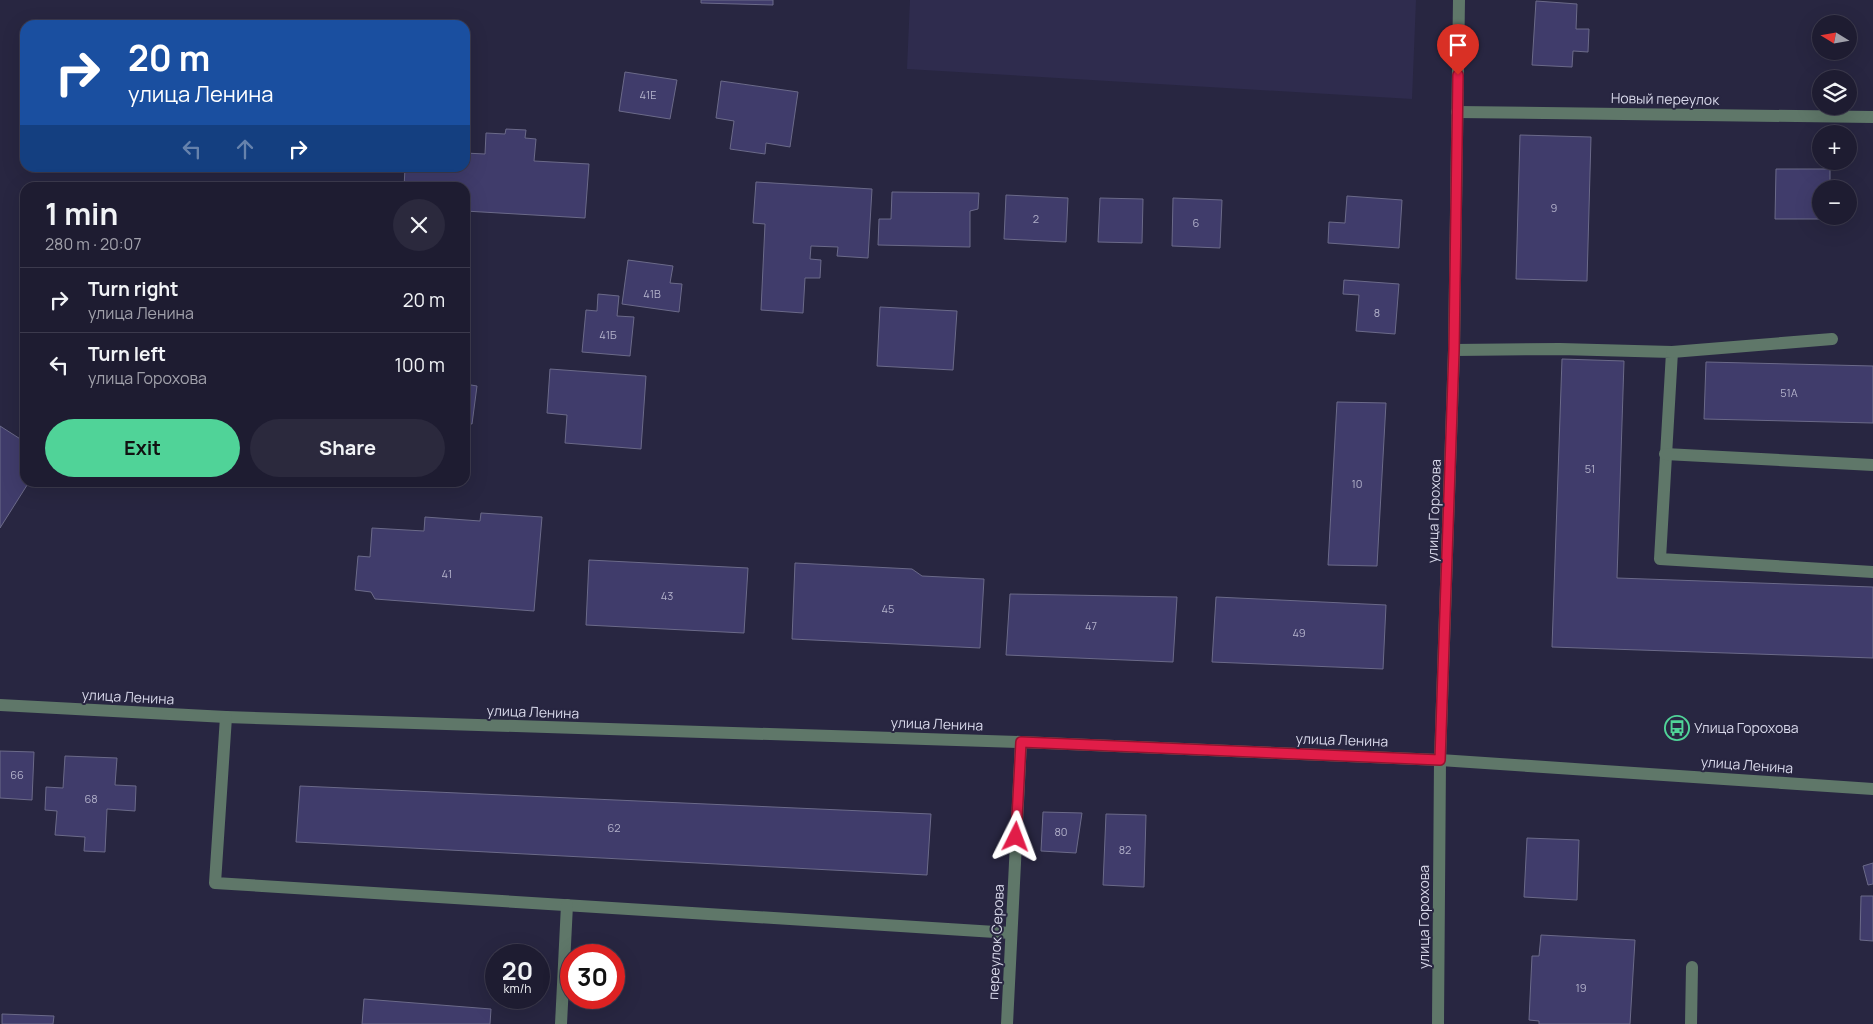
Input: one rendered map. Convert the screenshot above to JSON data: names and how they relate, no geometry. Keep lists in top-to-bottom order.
{
  "streets": {
    "street": [
      "Новый переулок",
      "улица Горохова",
      "улица Ленина",
      "переулок Серова"
    ]
  },
  "crossings": [
    ["Новый переулок", "улица Горохова"],
    ["улица Горохова", "улица Ленина"],
    ["улица Ленина", "переулок Серова"]
  ],
  "places": {
    "bus stop": ["Улица Горохова"]
  },
  "house_numbers": [
    "41Е",
    "9",
    "2",
    "6",
    "41В",
    "8",
    "41Б",
    "51А",
    "51",
    "10",
    "41",
    "43",
    "45",
    "47",
    "49",
    "66",
    "68",
    "62",
    "80",
    "82",
    "19"
  ],
  "north": "left",
  "page": {
    "map_buttons": ["+", "−"],
    "turn": ["20 m", "улица Ленина"],
    "heading": ["1 min", "280 m · 20:07"],
    "list": [
      {
        "name": "Turn right",
        "note": "улица Ленина",
        "value": "20 m"
      },
      {
        "name": "Turn left",
        "note": "улица Горохова",
        "value": "100 m"
      }
    ],
    "buttons": ["Exit", "Share"],
    "speed": "20 km/h",
    "limit": "30"
  }
}
